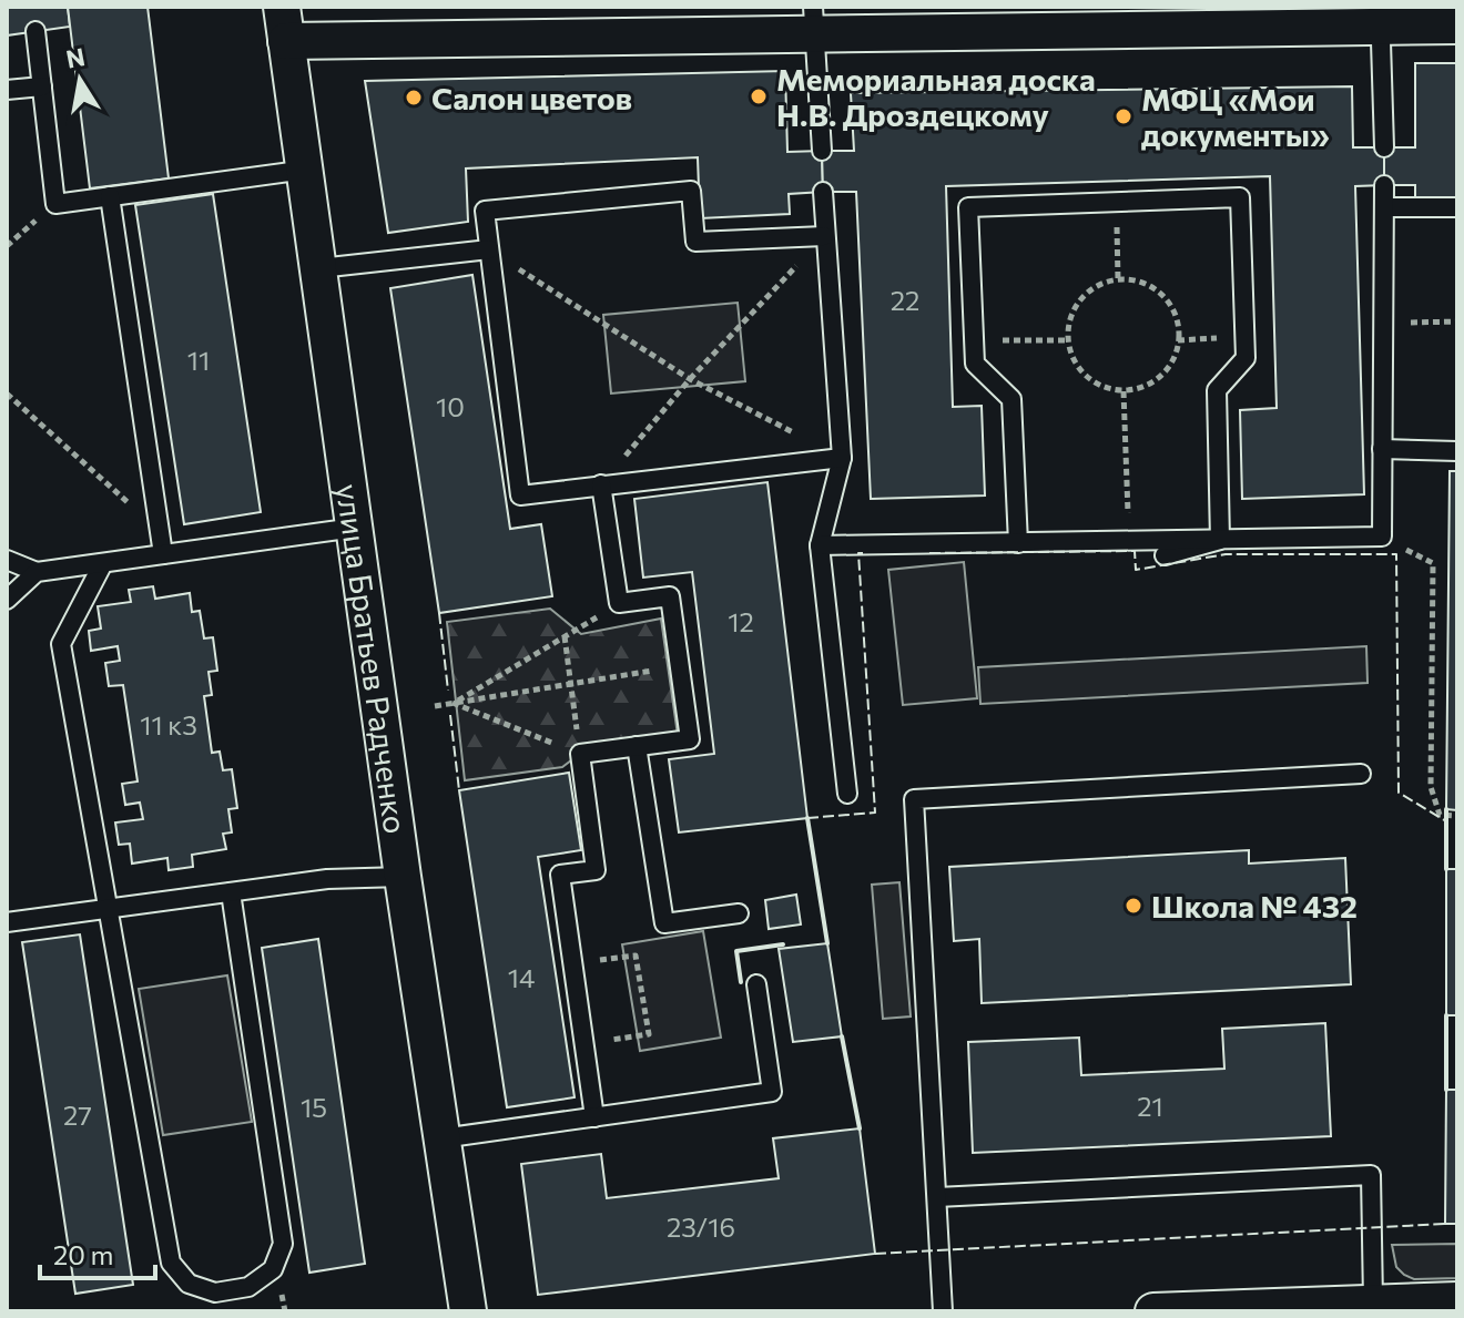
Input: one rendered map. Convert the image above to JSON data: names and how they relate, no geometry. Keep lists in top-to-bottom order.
{
  "streets": {
    "street": ["улица Братьев Радченко"]
  },
  "places": [
    "Мемориальная доска Н.В. Дроздецкому",
    "Салон цветов",
    "МФЦ «Мои документы»",
    "Школа № 432"
  ],
  "house_numbers": [
    "22",
    "11",
    "10",
    "12",
    "11 к3",
    "14",
    "21",
    "15",
    "27",
    "23/16"
  ],
  "scale_bar": "20 m",
  "north": "top"
}
